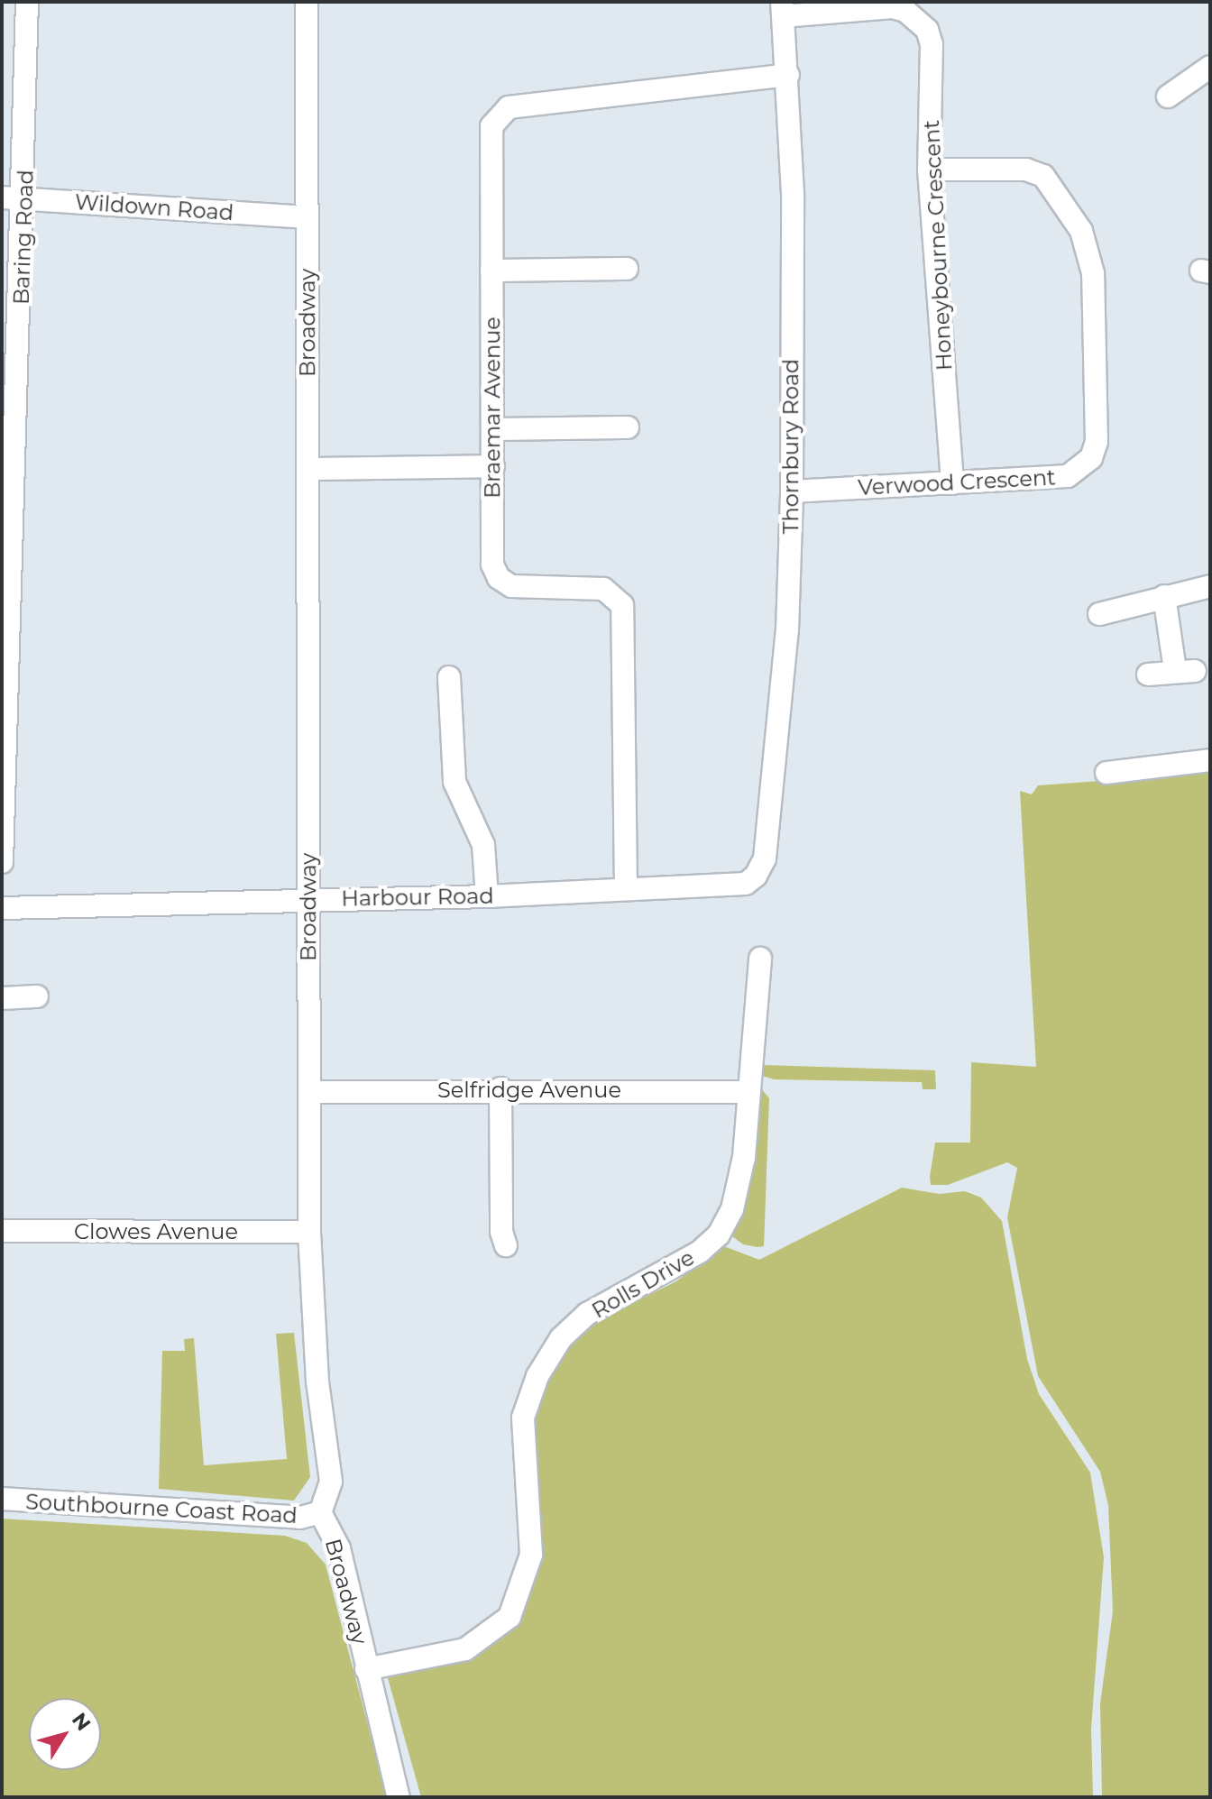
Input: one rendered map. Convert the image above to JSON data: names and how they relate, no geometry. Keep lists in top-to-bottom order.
{
  "streets": {
    "street": [
      "Wildown Road",
      "Baring Road",
      "Honeybourne Crescent",
      "Broadway",
      "Braemar Avenue",
      "Thornbury Road",
      "Verwood Crescent",
      "Harbour Road",
      "Selfridge Avenue",
      "Clowes Avenue",
      "Rolls Drive",
      "Southbourne Coast Road"
    ]
  },
  "crossings": [
    ["Wildown Road", "Baring Road"],
    ["Wildown Road", "Broadway"],
    ["Honeybourne Crescent", "Thornbury Road"],
    ["Honeybourne Crescent", "Verwood Crescent"],
    ["Broadway", "Harbour Road"],
    ["Broadway", "Selfridge Avenue"],
    ["Broadway", "Clowes Avenue"],
    ["Broadway", "Rolls Drive"],
    ["Broadway", "Southbourne Coast Road"],
    ["Braemar Avenue", "Thornbury Road"],
    ["Braemar Avenue", "Harbour Road"],
    ["Thornbury Road", "Verwood Crescent"],
    ["Thornbury Road", "Harbour Road"],
    ["Selfridge Avenue", "Rolls Drive"]
  ],
  "north": "top right"
}
